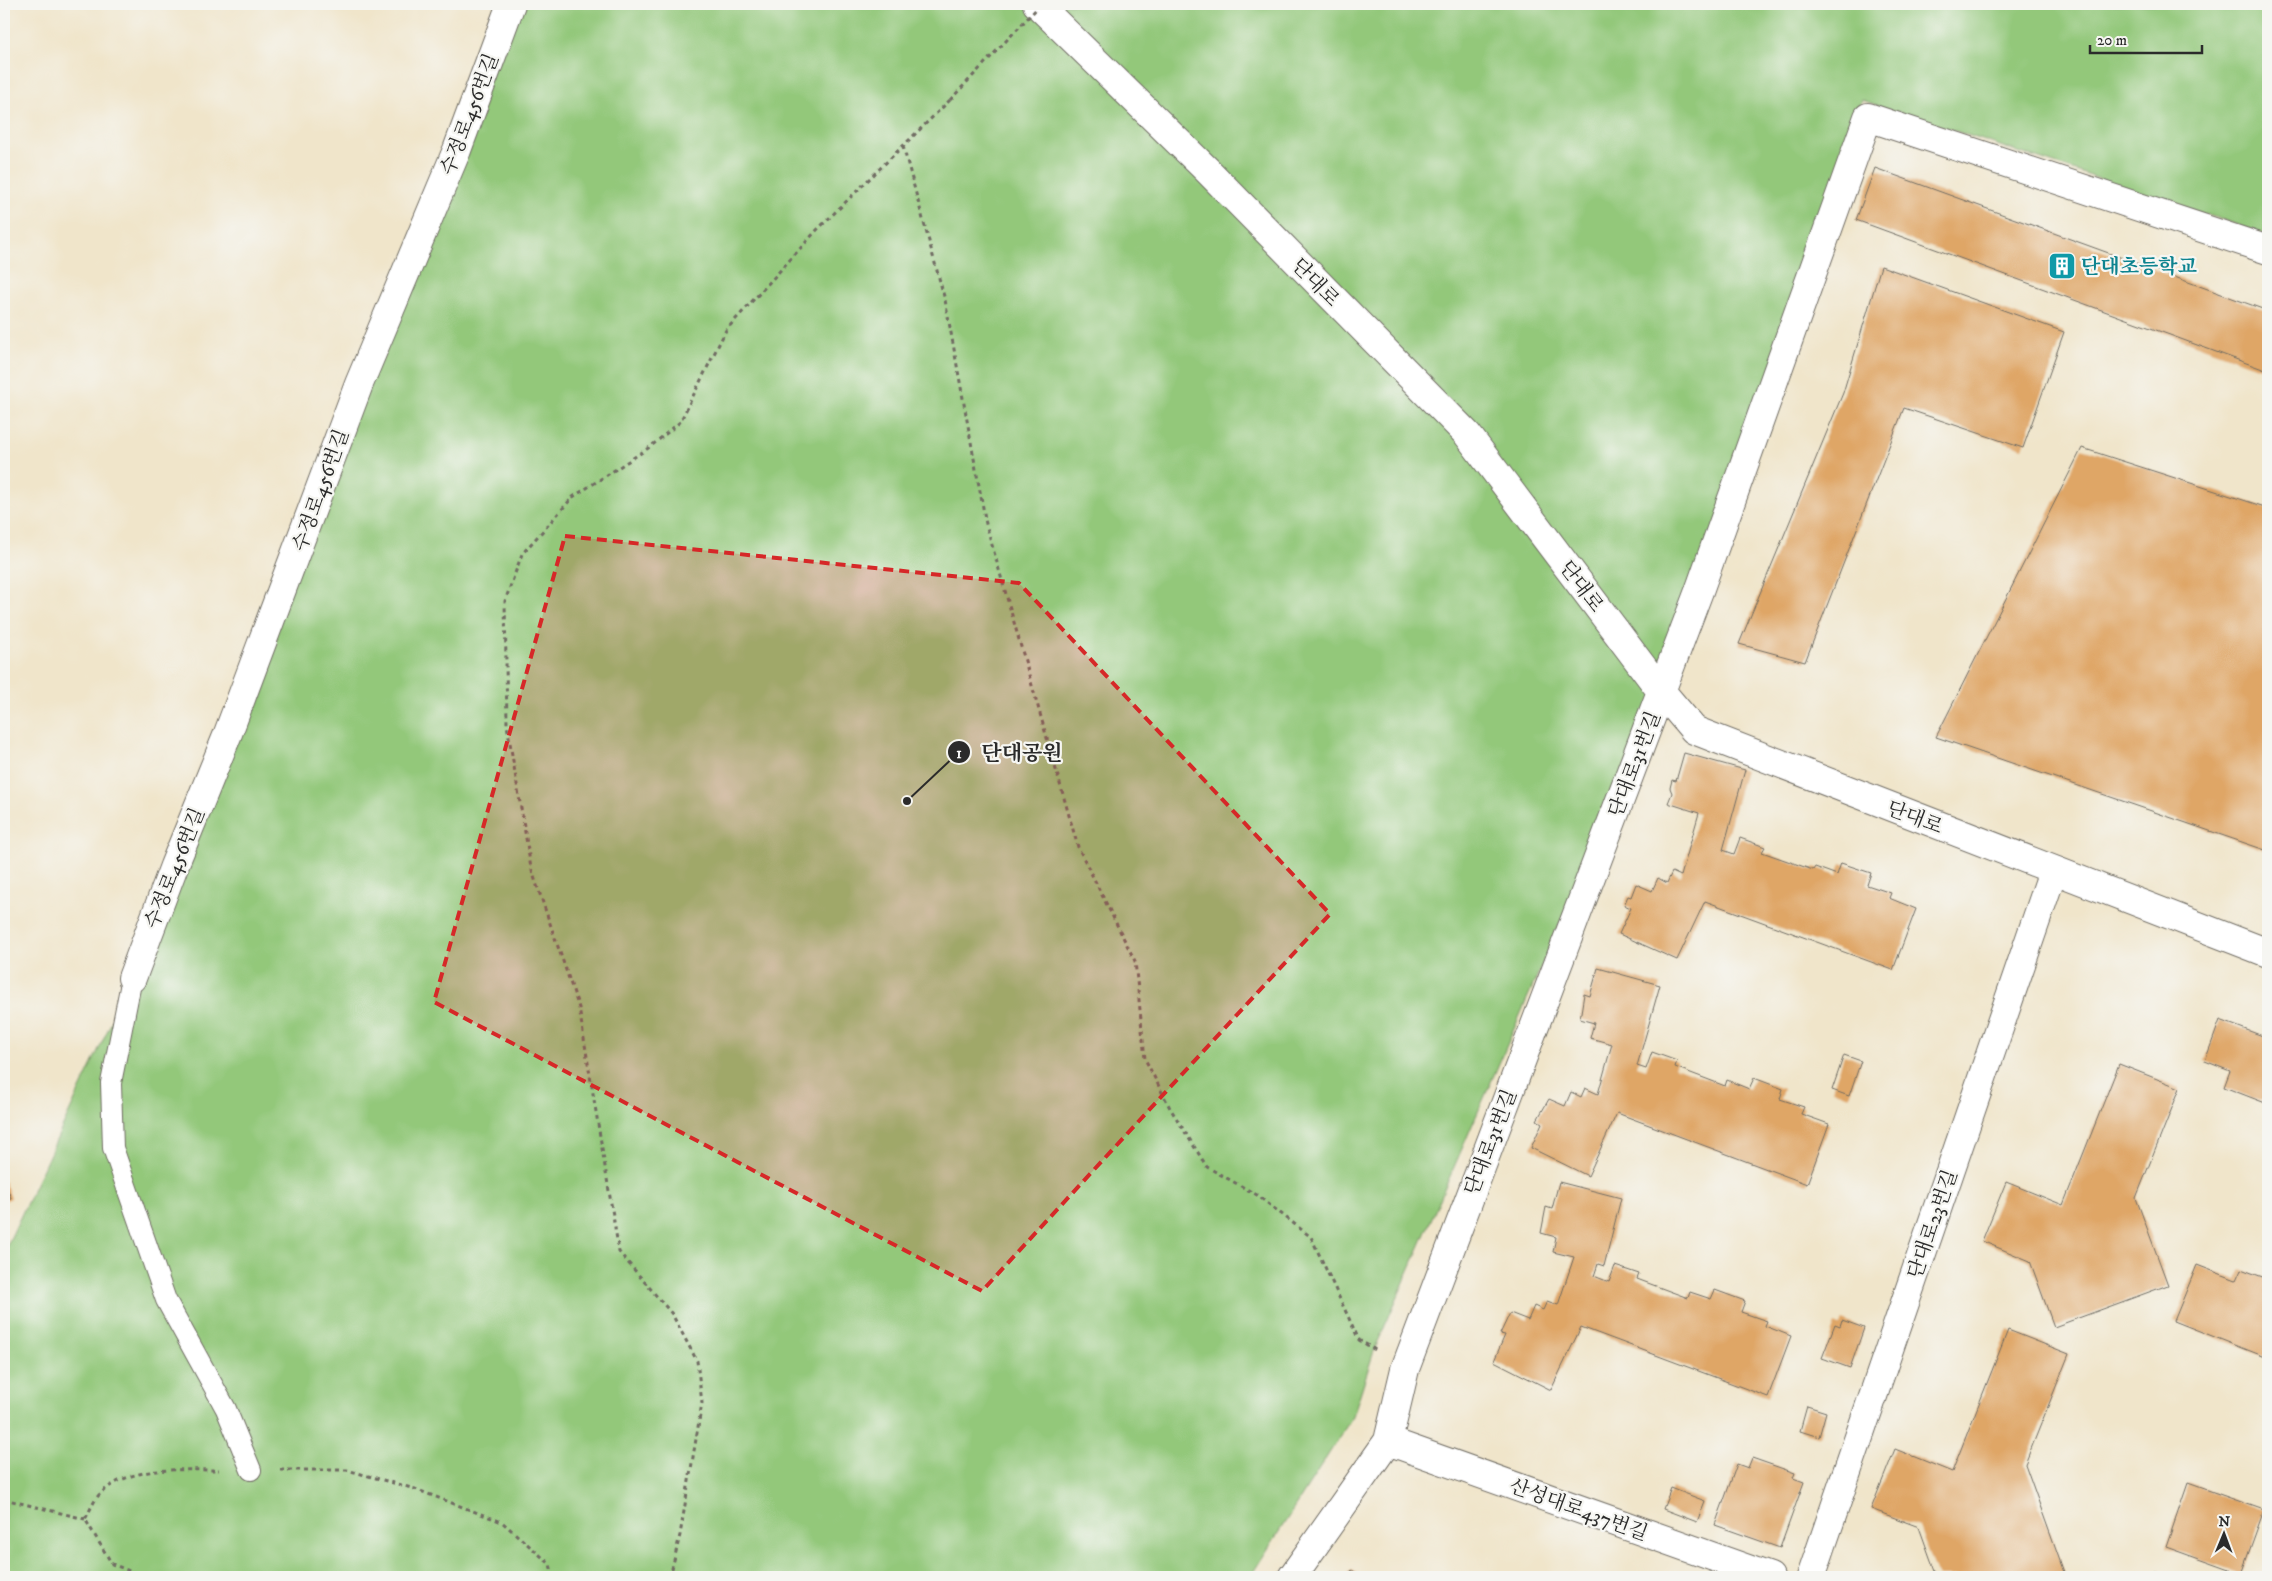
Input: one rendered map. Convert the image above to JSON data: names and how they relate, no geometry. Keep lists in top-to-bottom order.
{
  "streets": {
    "street": [
      "수정로456번길",
      "단대로",
      "단대로31번길",
      "단대로23번길",
      "산성대로437번길"
    ]
  },
  "crossings": [
    ["단대로", "단대로31번길"],
    ["단대로", "단대로23번길"],
    ["단대로31번길", "산성대로437번길"]
  ],
  "places": {
    "building": ["단대초등학교"],
    "other": ["단대공원"]
  },
  "scale_bar": "20 m",
  "north": "top"
}
